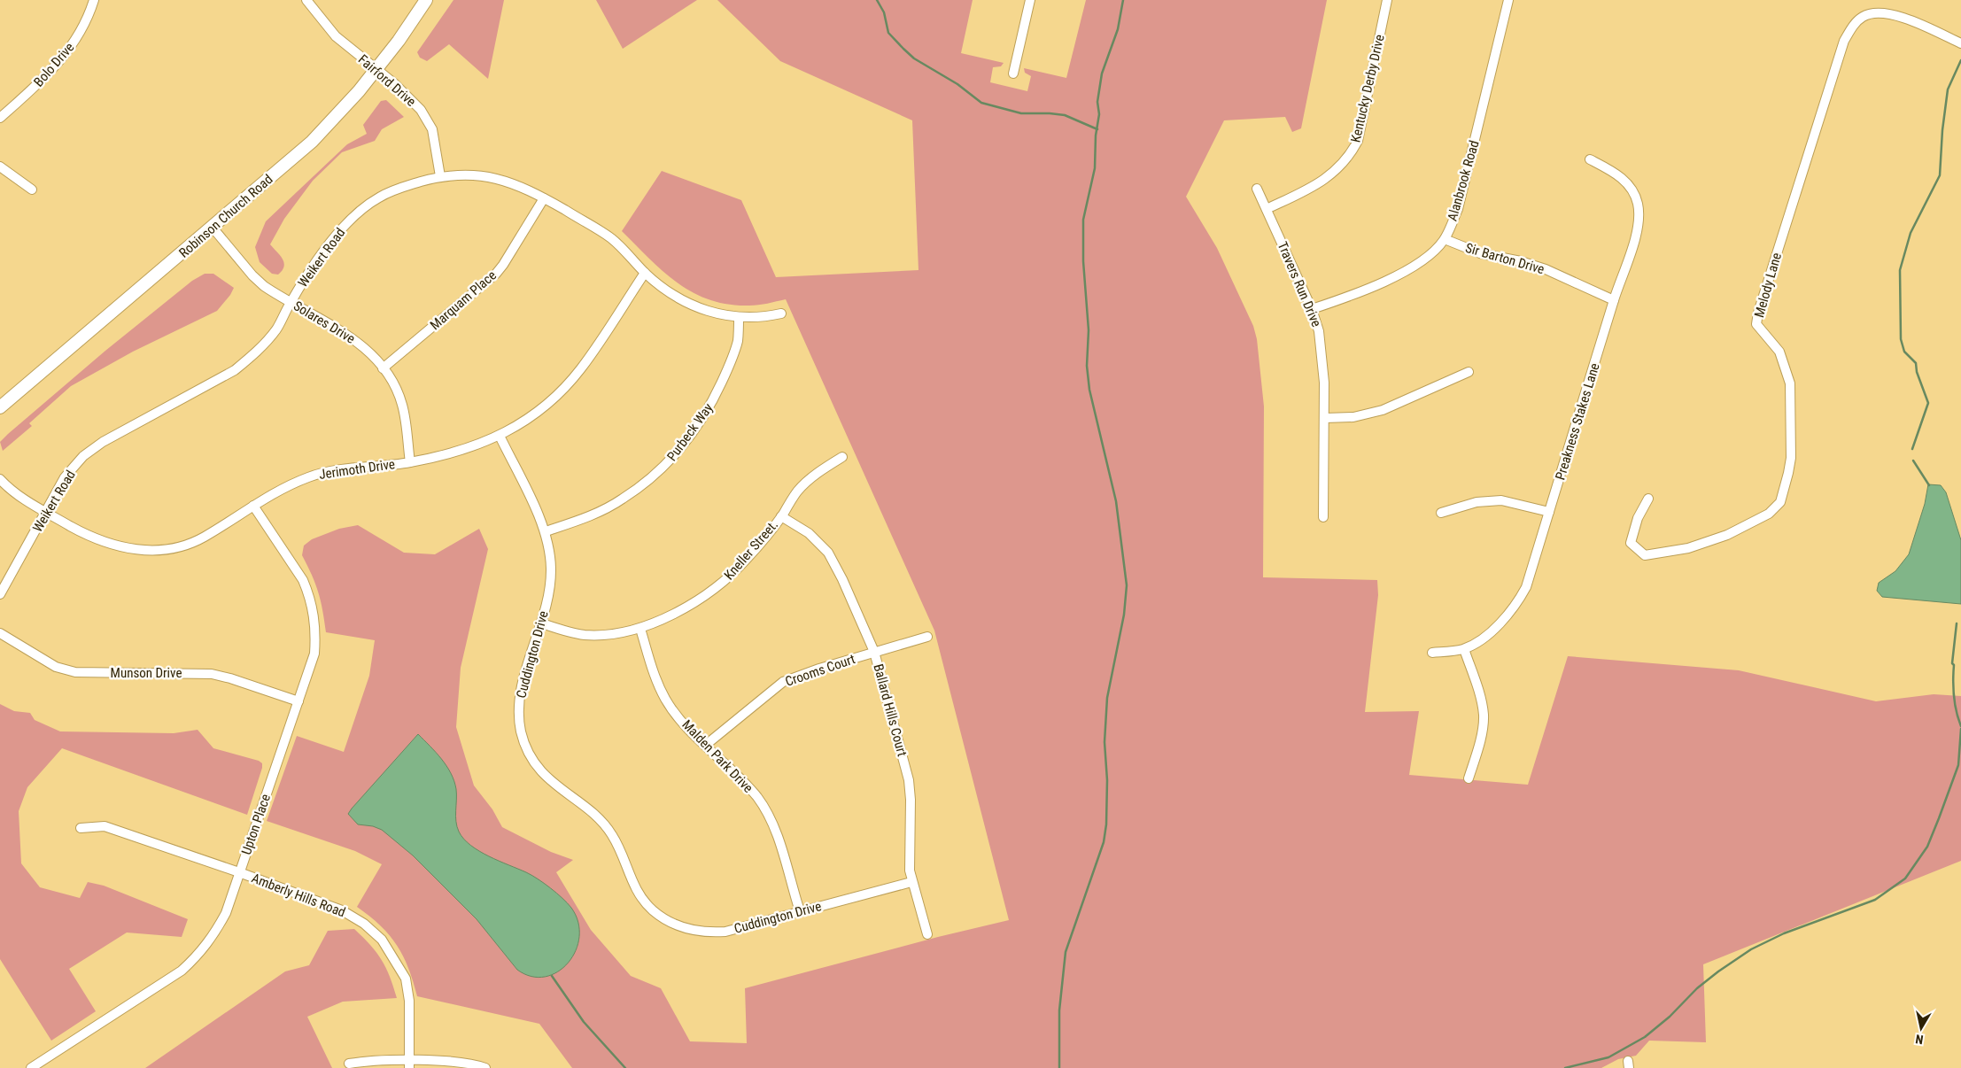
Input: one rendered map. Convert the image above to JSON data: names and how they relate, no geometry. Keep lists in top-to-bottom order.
{
  "streets": {
    "street": [
      "Bolo Drive",
      "Fairford Drive",
      "Kentucky Derby Drive",
      "Alanbrook Road",
      "Robinson Church Road",
      "Weikert Road",
      "Sir Barton Drive",
      "Travers Run Drive",
      "Melody Lane",
      "Marquam Place",
      "Solares Drive",
      "Preakness Stakes Lane",
      "Purbeck Way",
      "Jerimoth Drive",
      "Kneller Street.",
      "Cuddington Drive",
      "Crooms Court",
      "Munson Drive",
      "Ballard Hills Court",
      "Malden Park Drive",
      "Upton Place",
      "Amberly Hills Road"
    ]
  },
  "crossings": [
    ["Fairford Drive", "Robinson Church Road"],
    ["Fairford Drive", "Weikert Road"],
    ["Kentucky Derby Drive", "Travers Run Drive"],
    ["Alanbrook Road", "Sir Barton Drive"],
    ["Alanbrook Road", "Travers Run Drive"],
    ["Robinson Church Road", "Solares Drive"],
    ["Weikert Road", "Marquam Place"],
    ["Weikert Road", "Solares Drive"],
    ["Weikert Road", "Purbeck Way"],
    ["Weikert Road", "Jerimoth Drive"],
    ["Sir Barton Drive", "Preakness Stakes Lane"],
    ["Marquam Place", "Solares Drive"],
    ["Solares Drive", "Jerimoth Drive"],
    ["Purbeck Way", "Cuddington Drive"],
    ["Jerimoth Drive", "Cuddington Drive"],
    ["Jerimoth Drive", "Upton Place"],
    ["Kneller Street.", "Cuddington Drive"],
    ["Kneller Street.", "Ballard Hills Court"],
    ["Kneller Street.", "Malden Park Drive"],
    ["Cuddington Drive", "Ballard Hills Court"],
    ["Cuddington Drive", "Malden Park Drive"],
    ["Crooms Court", "Ballard Hills Court"],
    ["Crooms Court", "Malden Park Drive"],
    ["Munson Drive", "Upton Place"],
    ["Upton Place", "Amberly Hills Road"]
  ],
  "north": "bottom"
}
